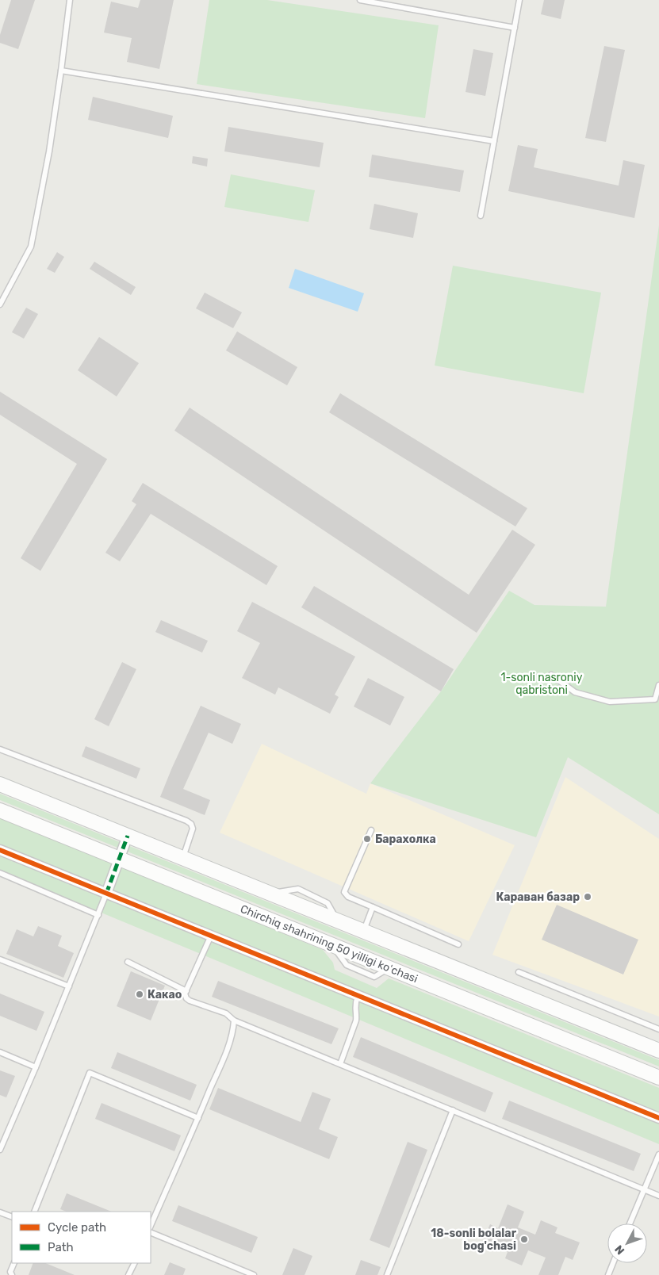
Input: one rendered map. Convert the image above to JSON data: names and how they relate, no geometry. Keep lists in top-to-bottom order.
{
  "streets": {
    "main road": ["Chirchiq shahrining 50 yilligi koʻchasi"]
  },
  "parks": ["1-sonli nasroniy qabristoni"],
  "places": [
    "Барахолка",
    "Караван базар",
    "Какао",
    "18-sonli bolalar bog'chasi"
  ],
  "legend": ["Cycle path", "Path"],
  "north": "bottom left"
}
